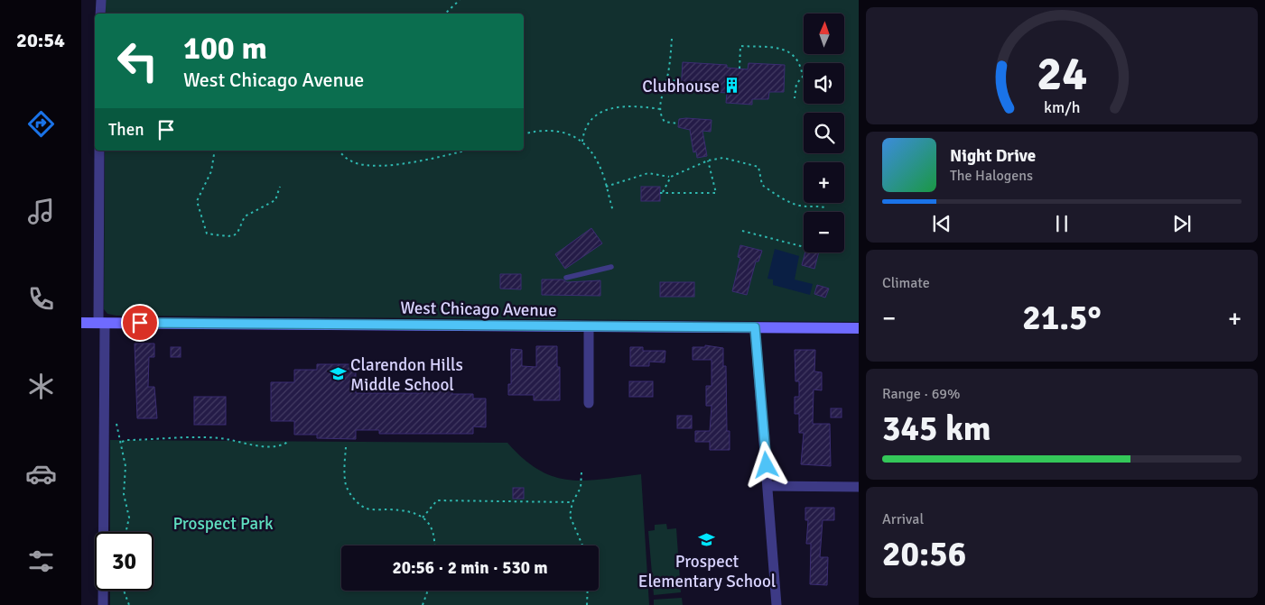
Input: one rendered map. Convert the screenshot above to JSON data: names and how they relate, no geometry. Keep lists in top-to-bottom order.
{
  "streets": {
    "main road": ["West Chicago Avenue"]
  },
  "parks": ["Prospect Park"],
  "places": {
    "building": ["Clubhouse"],
    "school or university": ["Clarendon Hills Middle School", "Prospect Elementary School"]
  },
  "north": "top",
  "page": {
    "tabs": "20:54",
    "map_buttons": ["+", "−"],
    "turn": ["100 m", "West Chicago Avenue"],
    "then": "Then",
    "song": ["Night Drive", "The Halogens"],
    "tile": [
      "Climate",
      ["Range · 69%", "345 km"],
      ["Arrival", "20:56"]
    ],
    "heat": ["−", "21.5°", "+"],
    "limit": "30",
    "trip": "20:56 · 2 min · 530 m",
    "gauge": ["24", "km/h"]
  }
}
